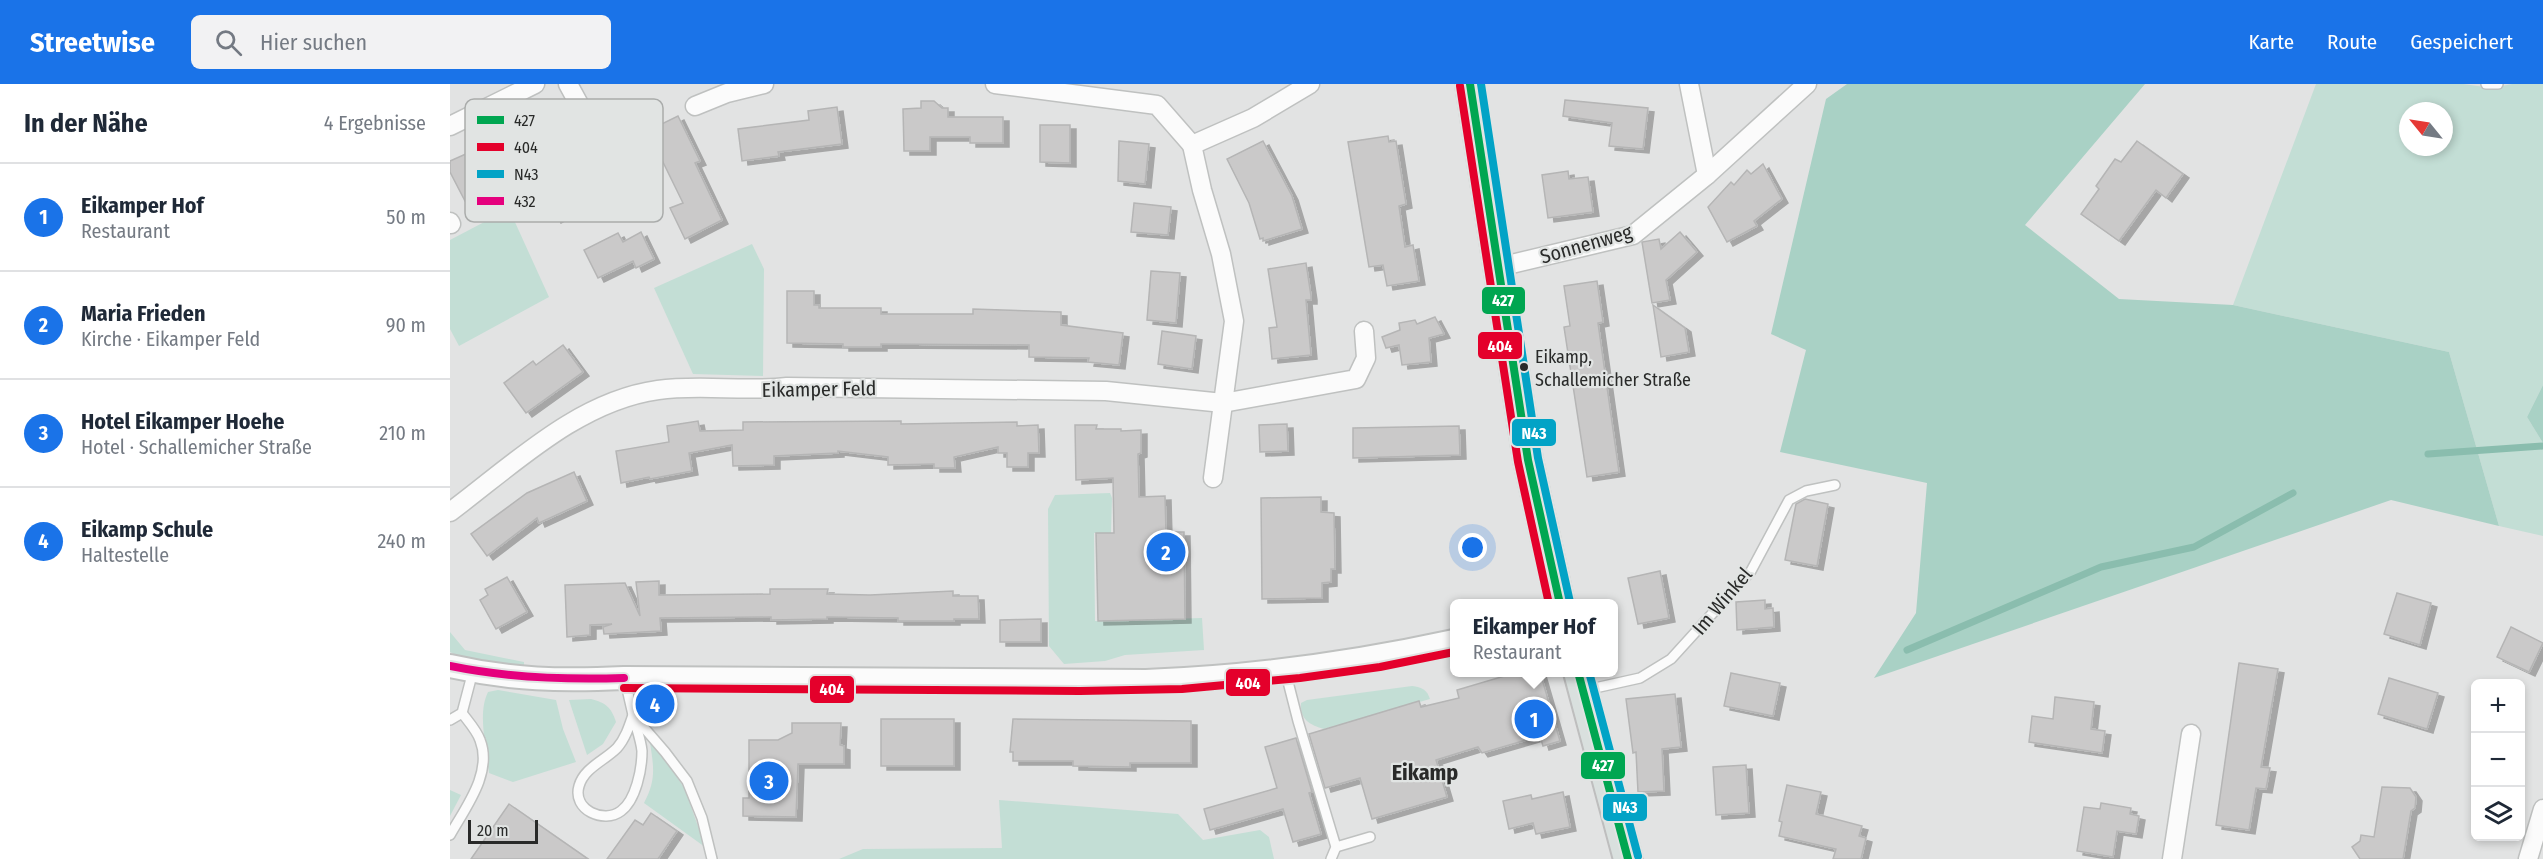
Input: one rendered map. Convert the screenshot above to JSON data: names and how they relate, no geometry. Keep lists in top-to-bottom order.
{
  "streets": {
    "street": ["Sonnenweg", "Eikamper Feld"],
    "lane": ["Im Winkel"]
  },
  "districts": ["Eikamp"],
  "places": ["Eikamp, Schallemicher Straße"],
  "lines": [
    "transit line 427",
    "transit line N43",
    "transit line 404",
    "transit line 432"
  ],
  "legend": [
    "427",
    "404",
    "N43",
    "432"
  ],
  "scale_bar": "20 m",
  "north": "top left",
  "page": {
    "header": "Streetwise",
    "search": "Hier suchen",
    "nav": ["Karte", "Route", "Gespeichert"],
    "heading": ["In der Nähe", "4 Ergebnisse"],
    "list": [
      {
        "mark": "1",
        "name": "Eikamper Hof",
        "note": "Restaurant",
        "value": "50 m"
      },
      {
        "mark": "2",
        "name": "Maria Frieden",
        "note": "Kirche · Eikamper Feld",
        "value": "90 m"
      },
      {
        "mark": "3",
        "name": "Hotel Eikamper Hoehe",
        "note": "Hotel · Schallemicher Straße",
        "value": "210 m"
      },
      {
        "mark": "4",
        "name": "Eikamp Schule",
        "note": "Haltestelle",
        "value": "240 m"
      }
    ],
    "pins": [
      "2",
      "4",
      "1",
      "3"
    ],
    "popup": ["Eikamper Hof", "Restaurant"],
    "map_buttons": ["+", "−"],
    "scale": "20 m"
  }
}
